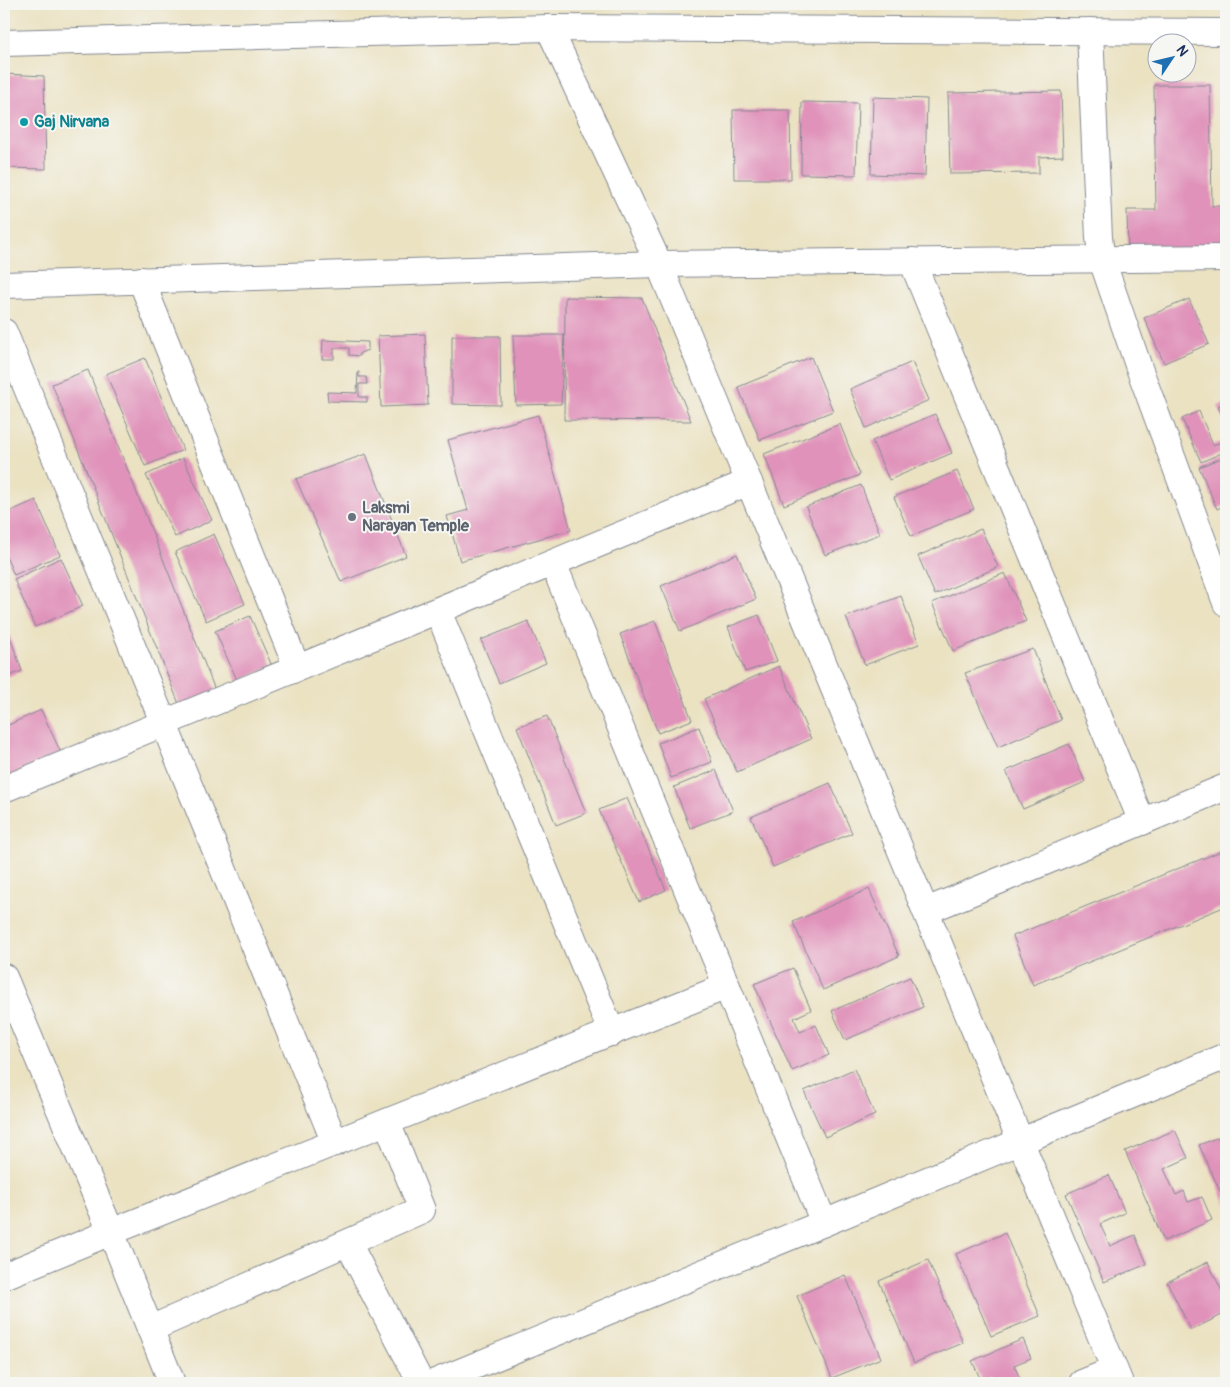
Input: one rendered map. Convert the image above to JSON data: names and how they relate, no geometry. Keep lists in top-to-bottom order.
{
  "places": ["Gaj Nirvana", "Laksmi Narayan Temple"],
  "north": "top right"
}
